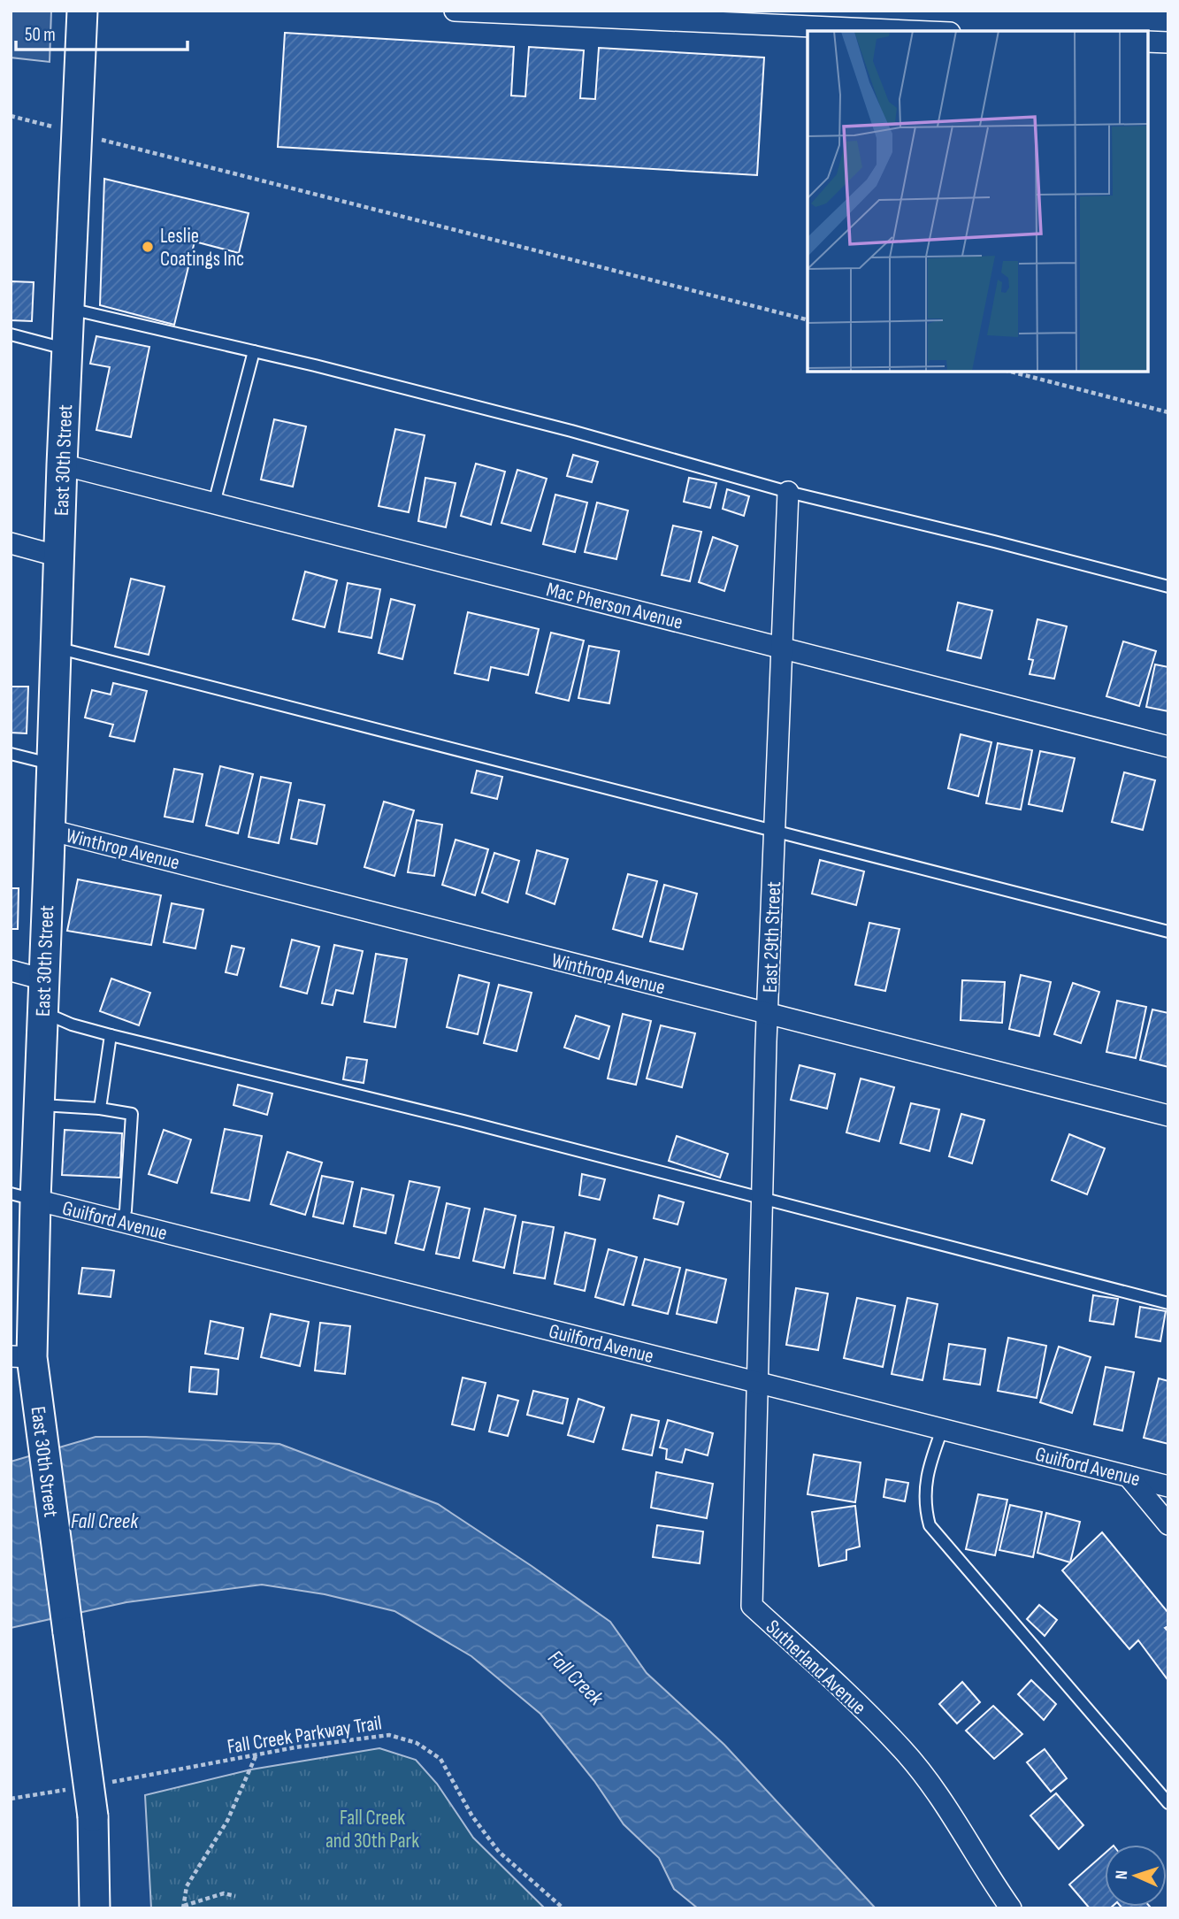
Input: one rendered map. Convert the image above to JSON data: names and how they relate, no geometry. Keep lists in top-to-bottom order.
{
  "streets": {
    "main road": ["East 30th Street"],
    "street": [
      "Mac Pherson Avenue",
      "Winthrop Avenue",
      "East 29th Street",
      "Guilford Avenue",
      "Sutherland Avenue"
    ],
    "path": ["Fall Creek Parkway Trail"]
  },
  "crossings": [
    ["East 30th Street", "Mac Pherson Avenue"],
    ["East 30th Street", "Winthrop Avenue"],
    ["East 30th Street", "Guilford Avenue"],
    ["Mac Pherson Avenue", "East 29th Street"],
    ["Winthrop Avenue", "East 29th Street"],
    ["East 29th Street", "Guilford Avenue"],
    ["East 29th Street", "Sutherland Avenue"],
    ["Guilford Avenue", "Sutherland Avenue"]
  ],
  "water": ["Fall Creek"],
  "parks": ["Fall Creek and 30th Park"],
  "places": ["Leslie Coatings Inc"],
  "scale_bar": "50 m",
  "north": "left"
}
